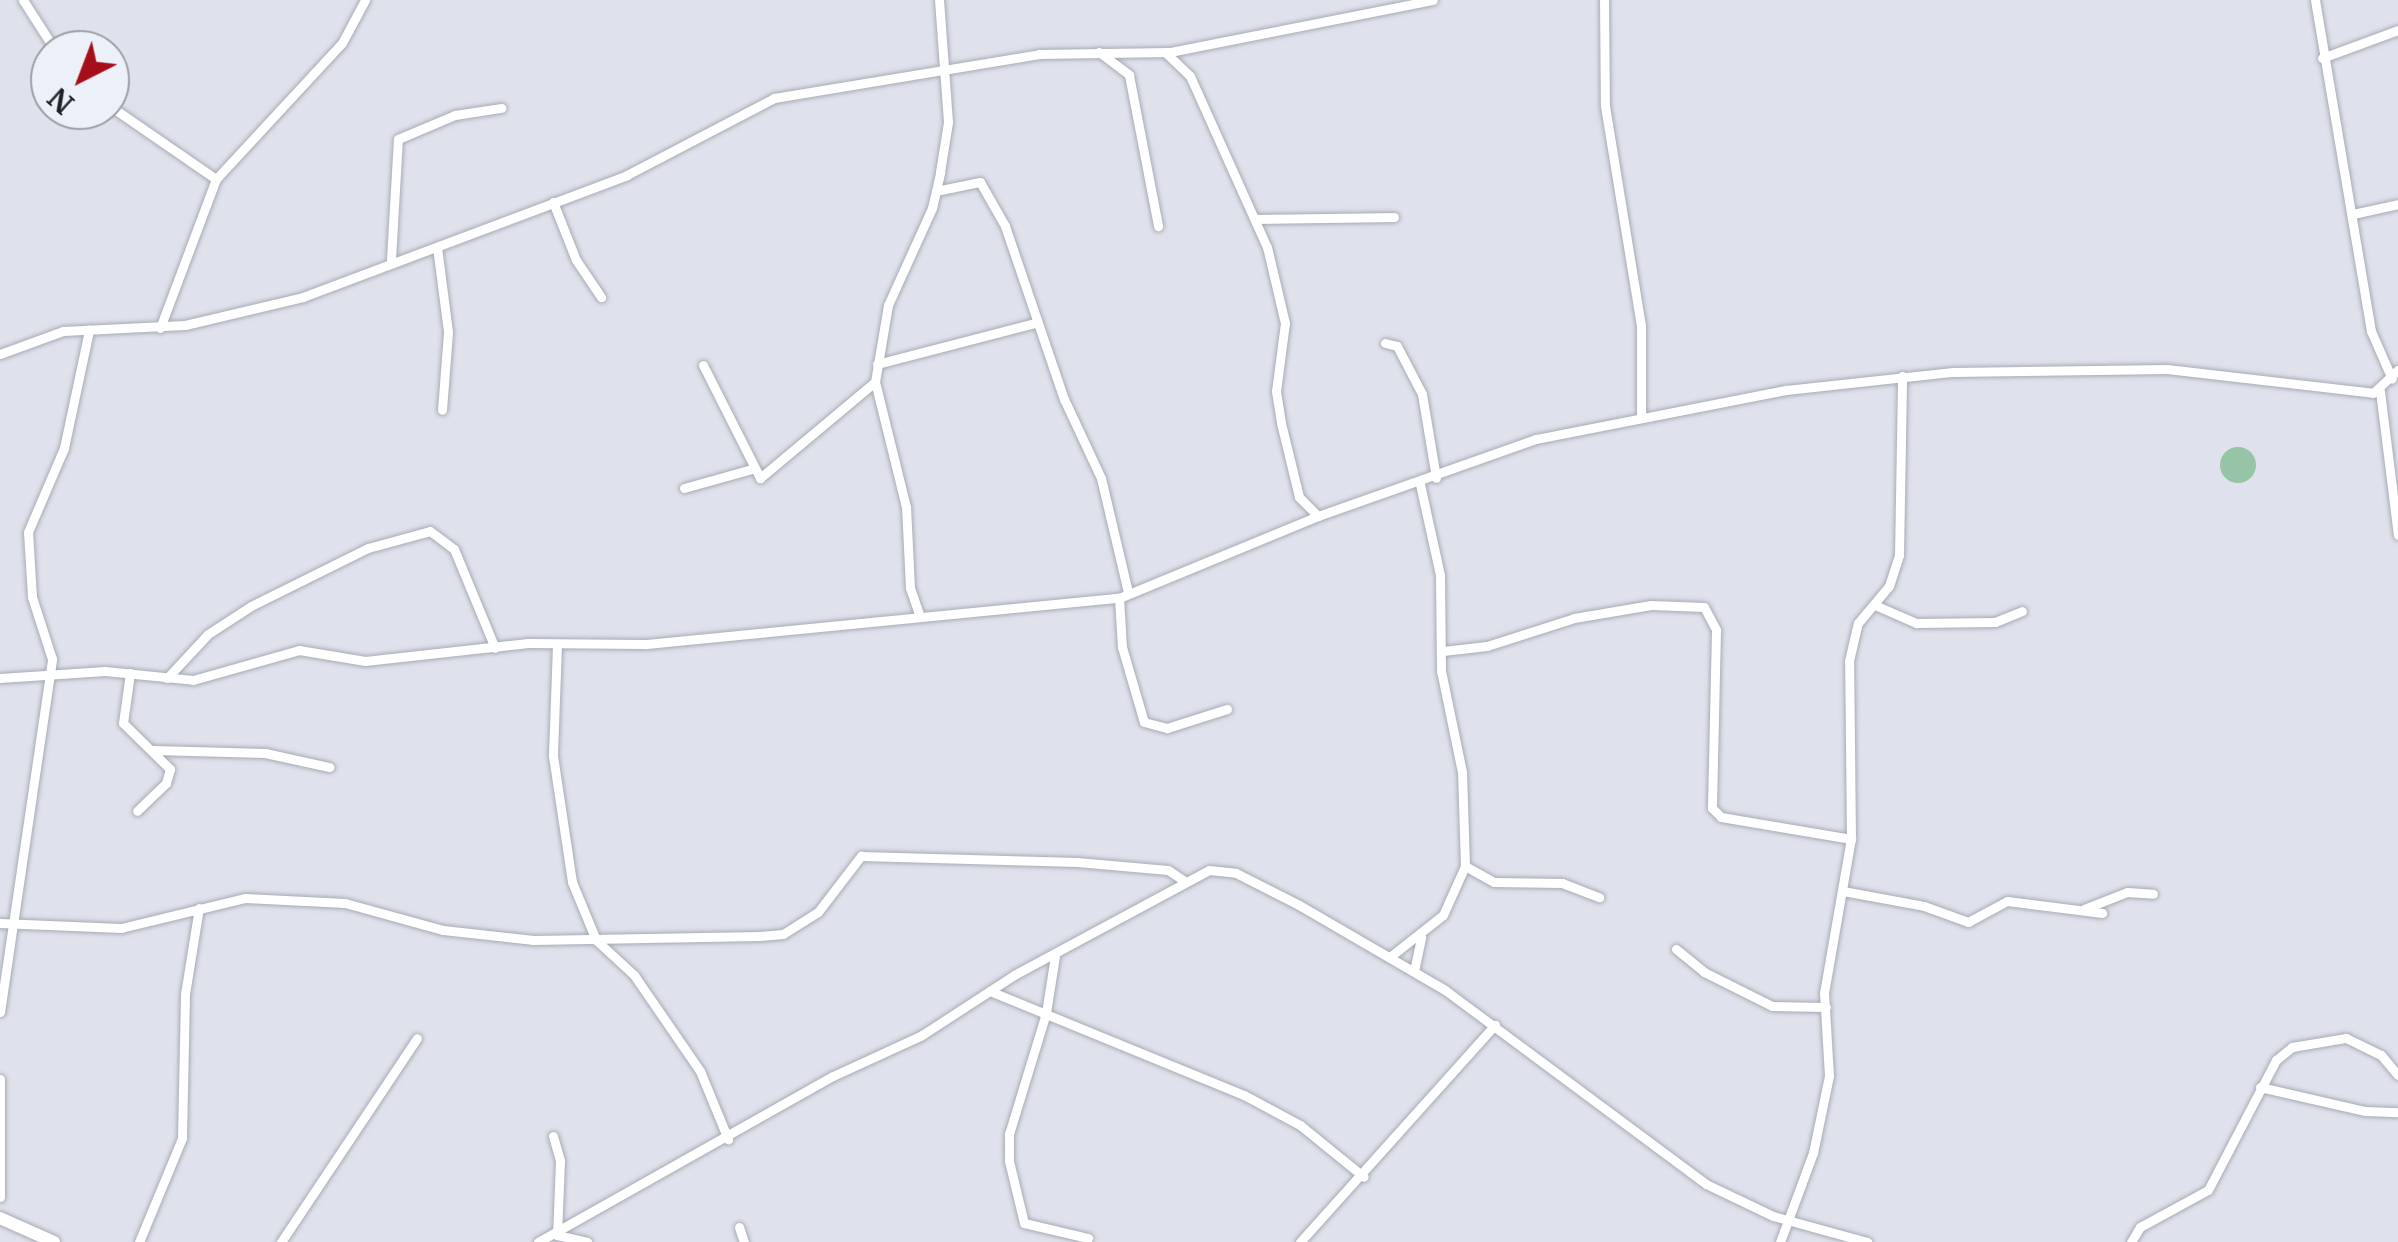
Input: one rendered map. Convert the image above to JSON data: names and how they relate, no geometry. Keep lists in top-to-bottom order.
{
  "north": "bottom left"
}
